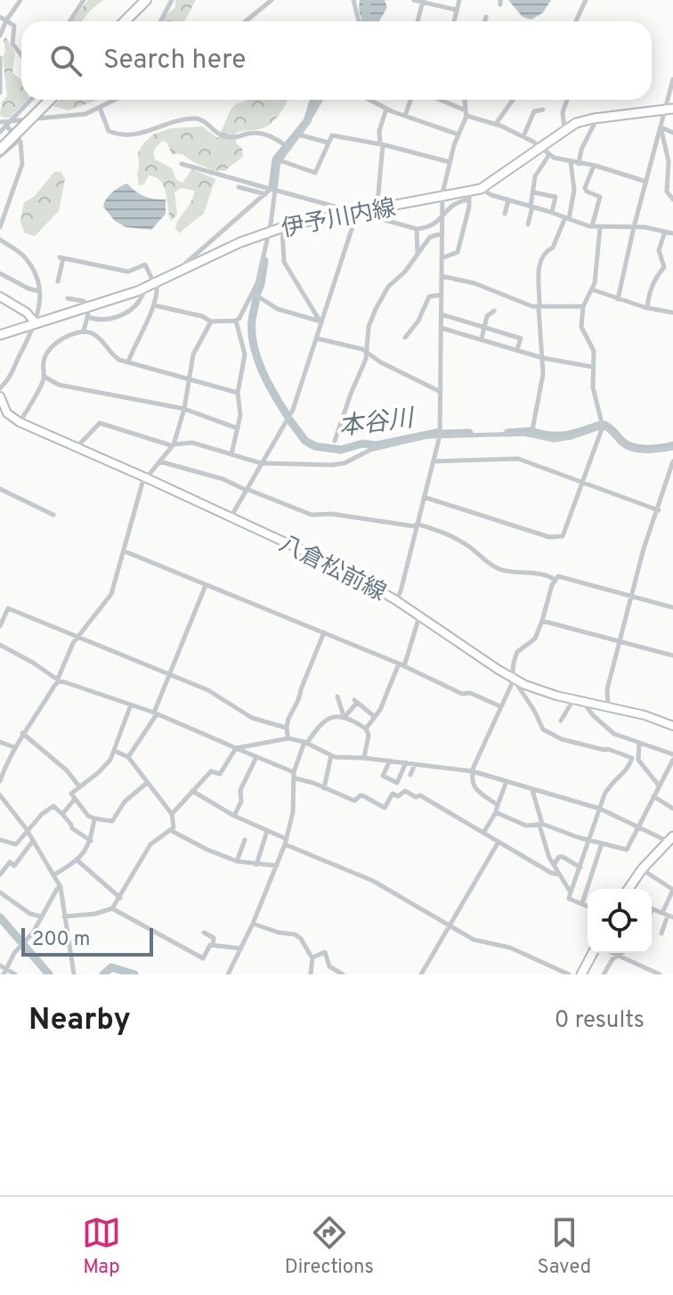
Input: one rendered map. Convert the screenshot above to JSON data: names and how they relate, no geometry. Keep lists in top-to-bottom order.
{
  "streets": {
    "main road": ["伊予川内線", "八倉松前線"]
  },
  "water": ["本谷川"],
  "scale_bar": "200 m",
  "page": {
    "search": "Search here",
    "scale": "200 m",
    "heading": ["Nearby", "0 results"],
    "nav": ["Map", "Directions", "Saved"]
  }
}
